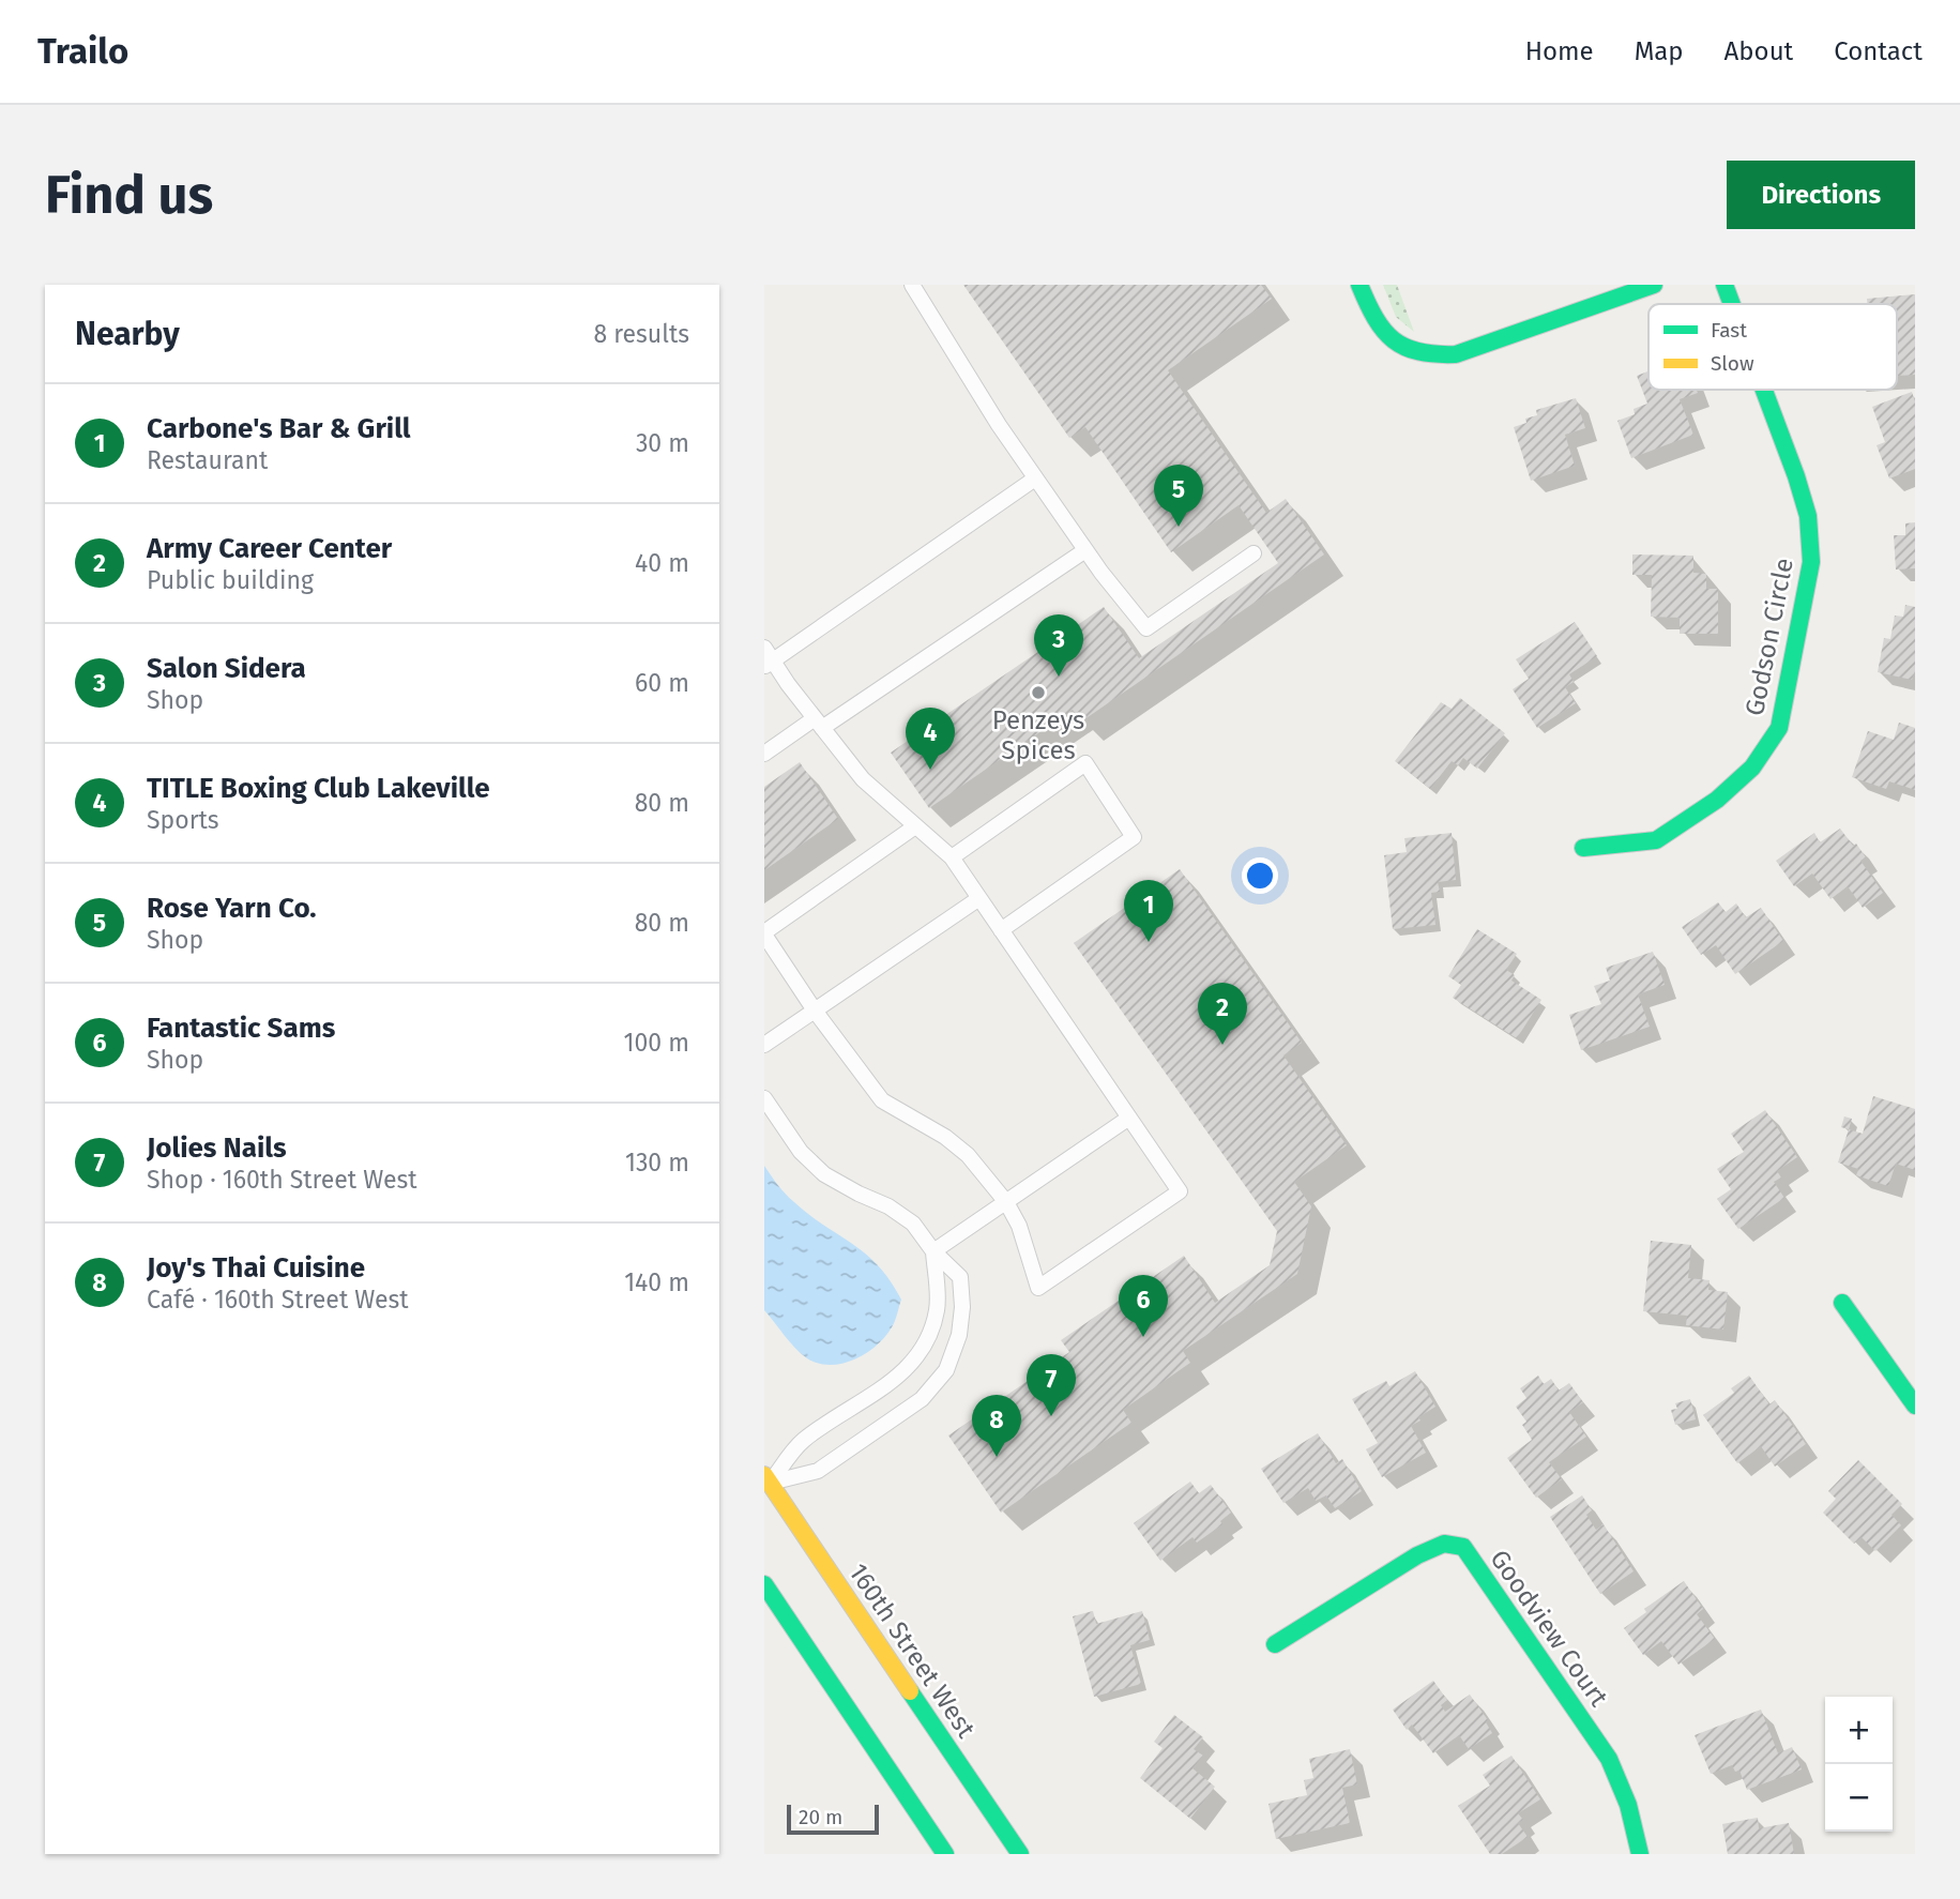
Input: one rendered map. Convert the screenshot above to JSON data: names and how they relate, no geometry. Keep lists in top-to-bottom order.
{
  "streets": {
    "street": ["Godson Circle", "Goodview Court", "160th Street West"]
  },
  "places": ["Penzeys Spices"],
  "legend": ["Fast", "Slow"],
  "scale_bar": "20 m",
  "page": {
    "header": "Trailo",
    "nav": [
      "Home",
      "Map",
      "About",
      "Contact"
    ],
    "buttons": "Directions",
    "title": "Find us",
    "heading": ["Nearby", "8 results"],
    "list": [
      {
        "mark": "1",
        "name": "Carbone's Bar & Grill",
        "note": "Restaurant",
        "value": "30 m"
      },
      {
        "mark": "2",
        "name": "Army Career Center",
        "note": "Public building",
        "value": "40 m"
      },
      {
        "mark": "3",
        "name": "Salon Sidera",
        "note": "Shop",
        "value": "60 m"
      },
      {
        "mark": "4",
        "name": "TITLE Boxing Club Lakeville",
        "note": "Sports",
        "value": "80 m"
      },
      {
        "mark": "5",
        "name": "Rose Yarn Co.",
        "note": "Shop",
        "value": "80 m"
      },
      {
        "mark": "6",
        "name": "Fantastic Sams",
        "note": "Shop",
        "value": "100 m"
      },
      {
        "mark": "7",
        "name": "Jolies Nails",
        "note": "Shop · 160th Street West",
        "value": "130 m"
      },
      {
        "mark": "8",
        "name": "Joy's Thai Cuisine",
        "note": "Café · 160th Street West",
        "value": "140 m"
      }
    ],
    "pins": [
      "5",
      "3",
      "4",
      "1",
      "2",
      "6",
      "7",
      "8"
    ],
    "map_buttons": ["+", "−"],
    "scale": "20 m"
  }
}
